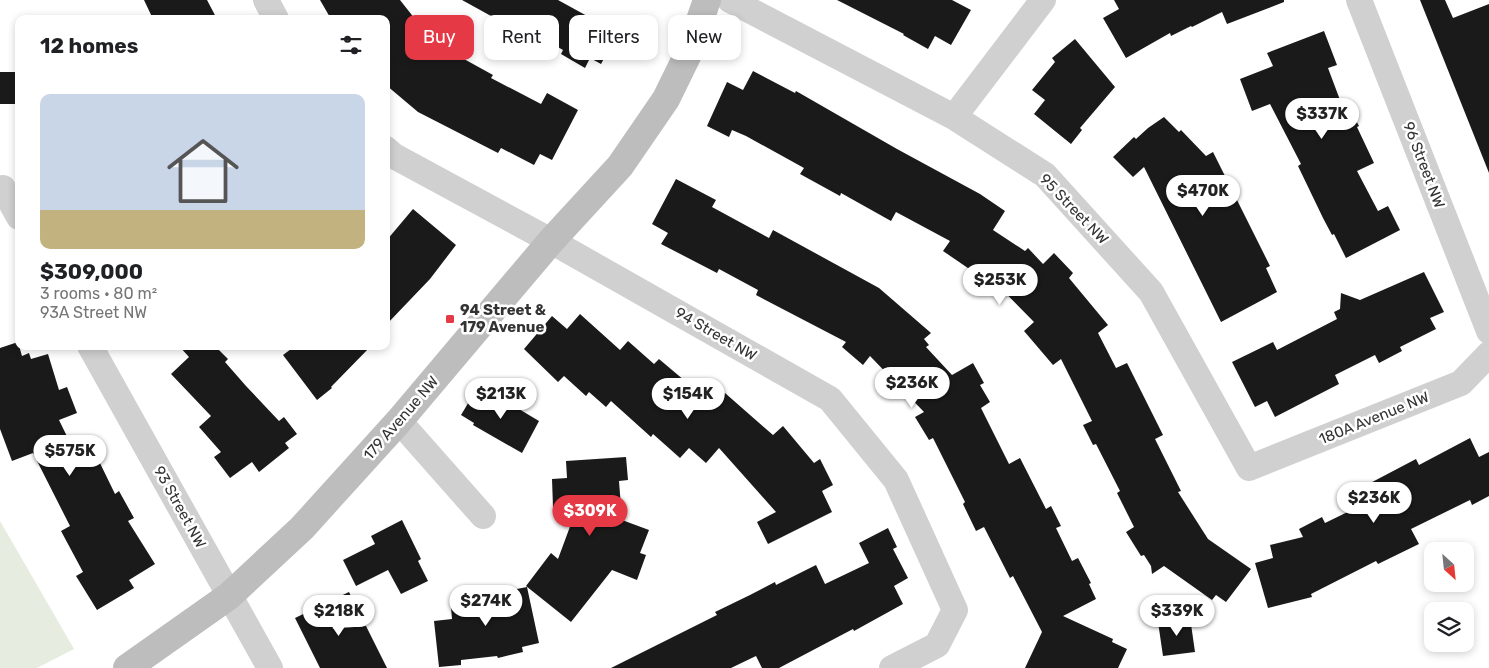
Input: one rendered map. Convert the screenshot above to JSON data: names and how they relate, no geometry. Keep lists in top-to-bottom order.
{
  "streets": {
    "street": [
      "96 Street NW",
      "95 Street NW",
      "94 Street NW",
      "179 Avenue NW",
      "180A Avenue NW",
      "93 Street NW"
    ]
  },
  "crossings": [
    ["95 Street NW", "180A Avenue NW"],
    ["94 Street NW", "179 Avenue NW"],
    ["179 Avenue NW", "93 Street NW"]
  ],
  "places": {
    "transit": ["94 Street & 179 Avenue"]
  },
  "north": "bottom right",
  "page": {
    "chip": [
      "Buy",
      "Rent",
      "Filters",
      "New"
    ],
    "heading": "12 homes",
    "list": [
      {
        "name": "$309,000",
        "note": "3 rooms · 80 m² · 93A Street NW"
      }
    ],
    "price": [
      "$337K",
      "$470K",
      "$253K",
      "$236K",
      "$213K",
      "$154K",
      "$575K",
      "$236K",
      "$309K",
      "$274K",
      "$218K",
      "$339K"
    ]
  }
}
